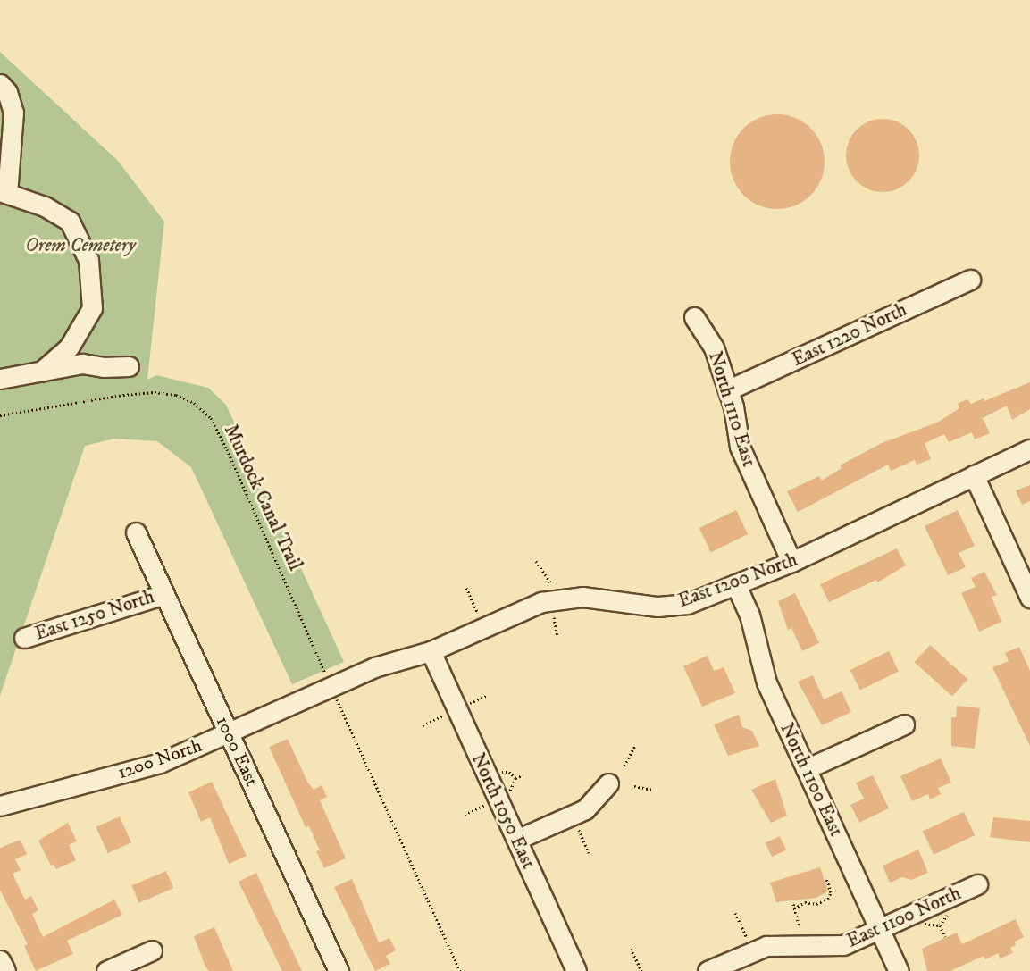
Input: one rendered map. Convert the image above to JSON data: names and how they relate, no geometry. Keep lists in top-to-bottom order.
{
  "streets": {
    "street": [
      "East 1220 North",
      "North 1110 East",
      "East 1200 North",
      "East 1250 North",
      "1000 East",
      "1200 North",
      "North 1100 East",
      "North 1050 East",
      "East 1100 North"
    ],
    "path": ["Murdock Canal Trail"]
  },
  "crossings": [
    ["East 1220 North", "North 1110 East"],
    ["North 1110 East", "East 1200 North"],
    ["East 1200 North", "1200 North"],
    ["East 1200 North", "North 1100 East"],
    ["East 1200 North", "North 1050 East"],
    ["East 1250 North", "1000 East"],
    ["1000 East", "1200 North"],
    ["North 1100 East", "East 1100 North"]
  ],
  "parks": ["Orem Cemetery"]
}
